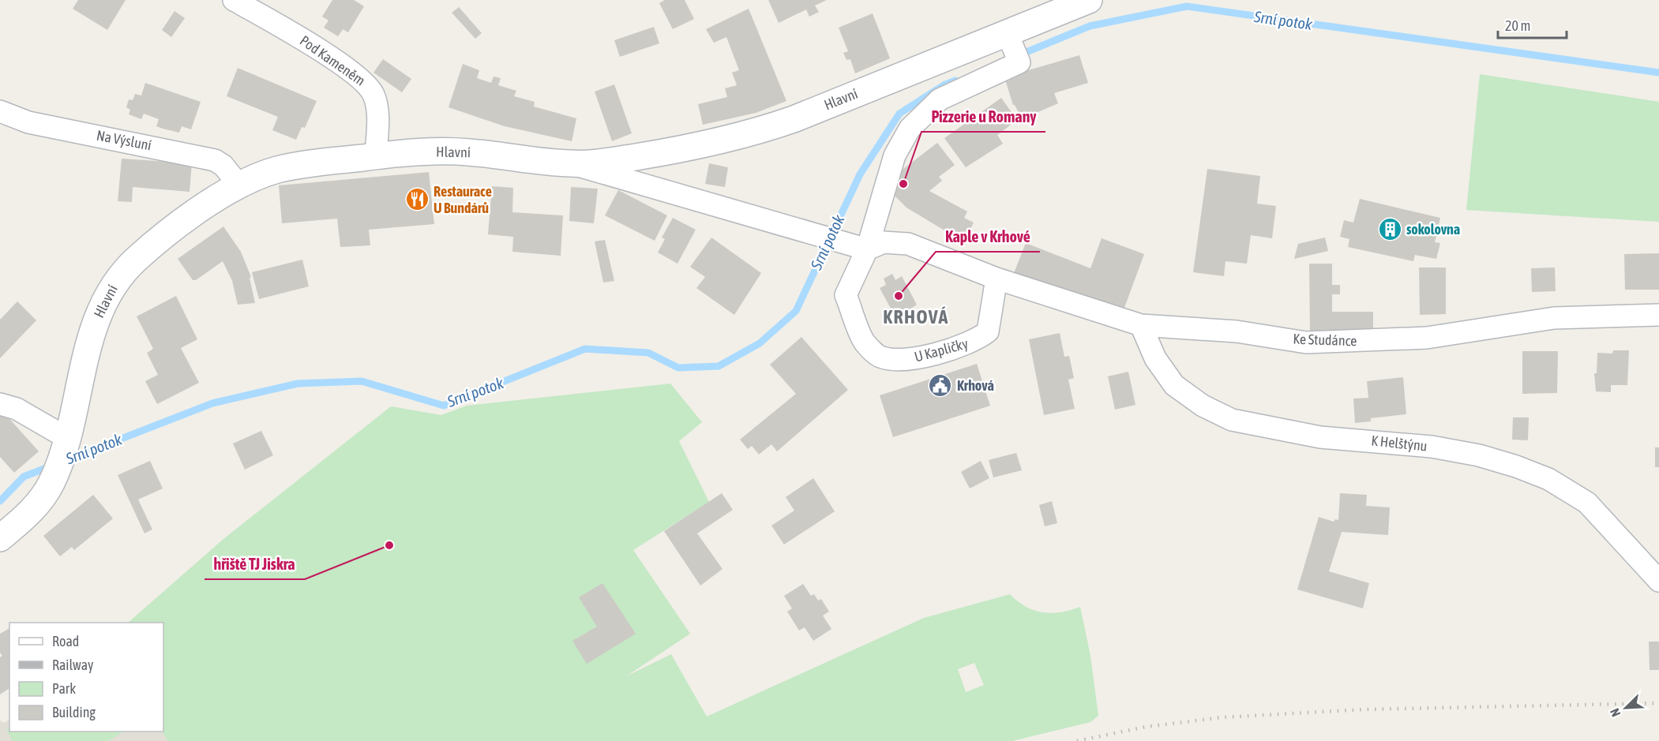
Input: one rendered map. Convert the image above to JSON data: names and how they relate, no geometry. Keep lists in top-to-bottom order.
{
  "streets": {
    "street": [
      "Pod Kameněm",
      "Hlavní",
      "Na Výsluní",
      "Ke Studánce",
      "U Kapličky",
      "K Helštýnu"
    ]
  },
  "crossings": [
    ["Pod Kameněm", "Hlavní"],
    ["Hlavní", "Na Výsluní"],
    ["Hlavní", "U Kapličky"],
    ["Ke Studánce", "U Kapličky"],
    ["Ke Studánce", "K Helštýnu"]
  ],
  "districts": ["KRHOVÁ"],
  "water": ["Srní potok"],
  "places": {
    "other": ["Pizzerie u Romany", "Kaple v Krhové", "hřiště TJ Jiskra"],
    "restaurant": ["Restaurace U Bundárů"],
    "building": ["sokolovna"],
    "public building": ["Krhová"]
  },
  "legend": [
    "Road",
    "Railway",
    "Park",
    "Building"
  ],
  "scale_bar": "20 m",
  "north": "bottom left"
}
